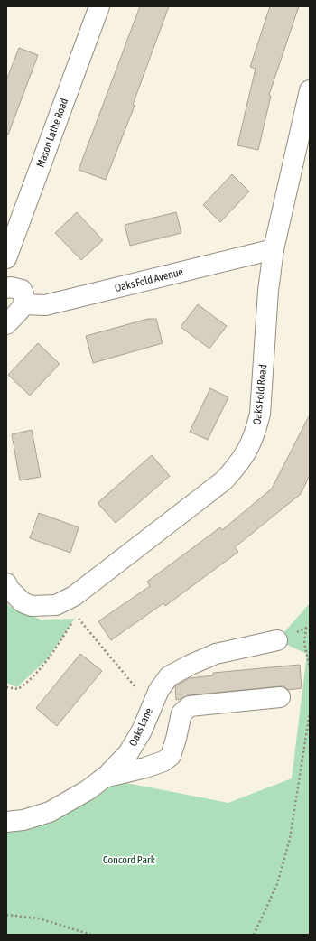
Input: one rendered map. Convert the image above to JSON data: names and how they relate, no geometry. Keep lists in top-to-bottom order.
{
  "streets": {
    "street": [
      "Mason Lathe Road",
      "Oaks Fold Avenue",
      "Oaks Fold Road",
      "Oaks Lane"
    ]
  },
  "crossings": [
    ["Oaks Fold Avenue", "Oaks Fold Road"]
  ],
  "parks": ["Concord Park"]
}
